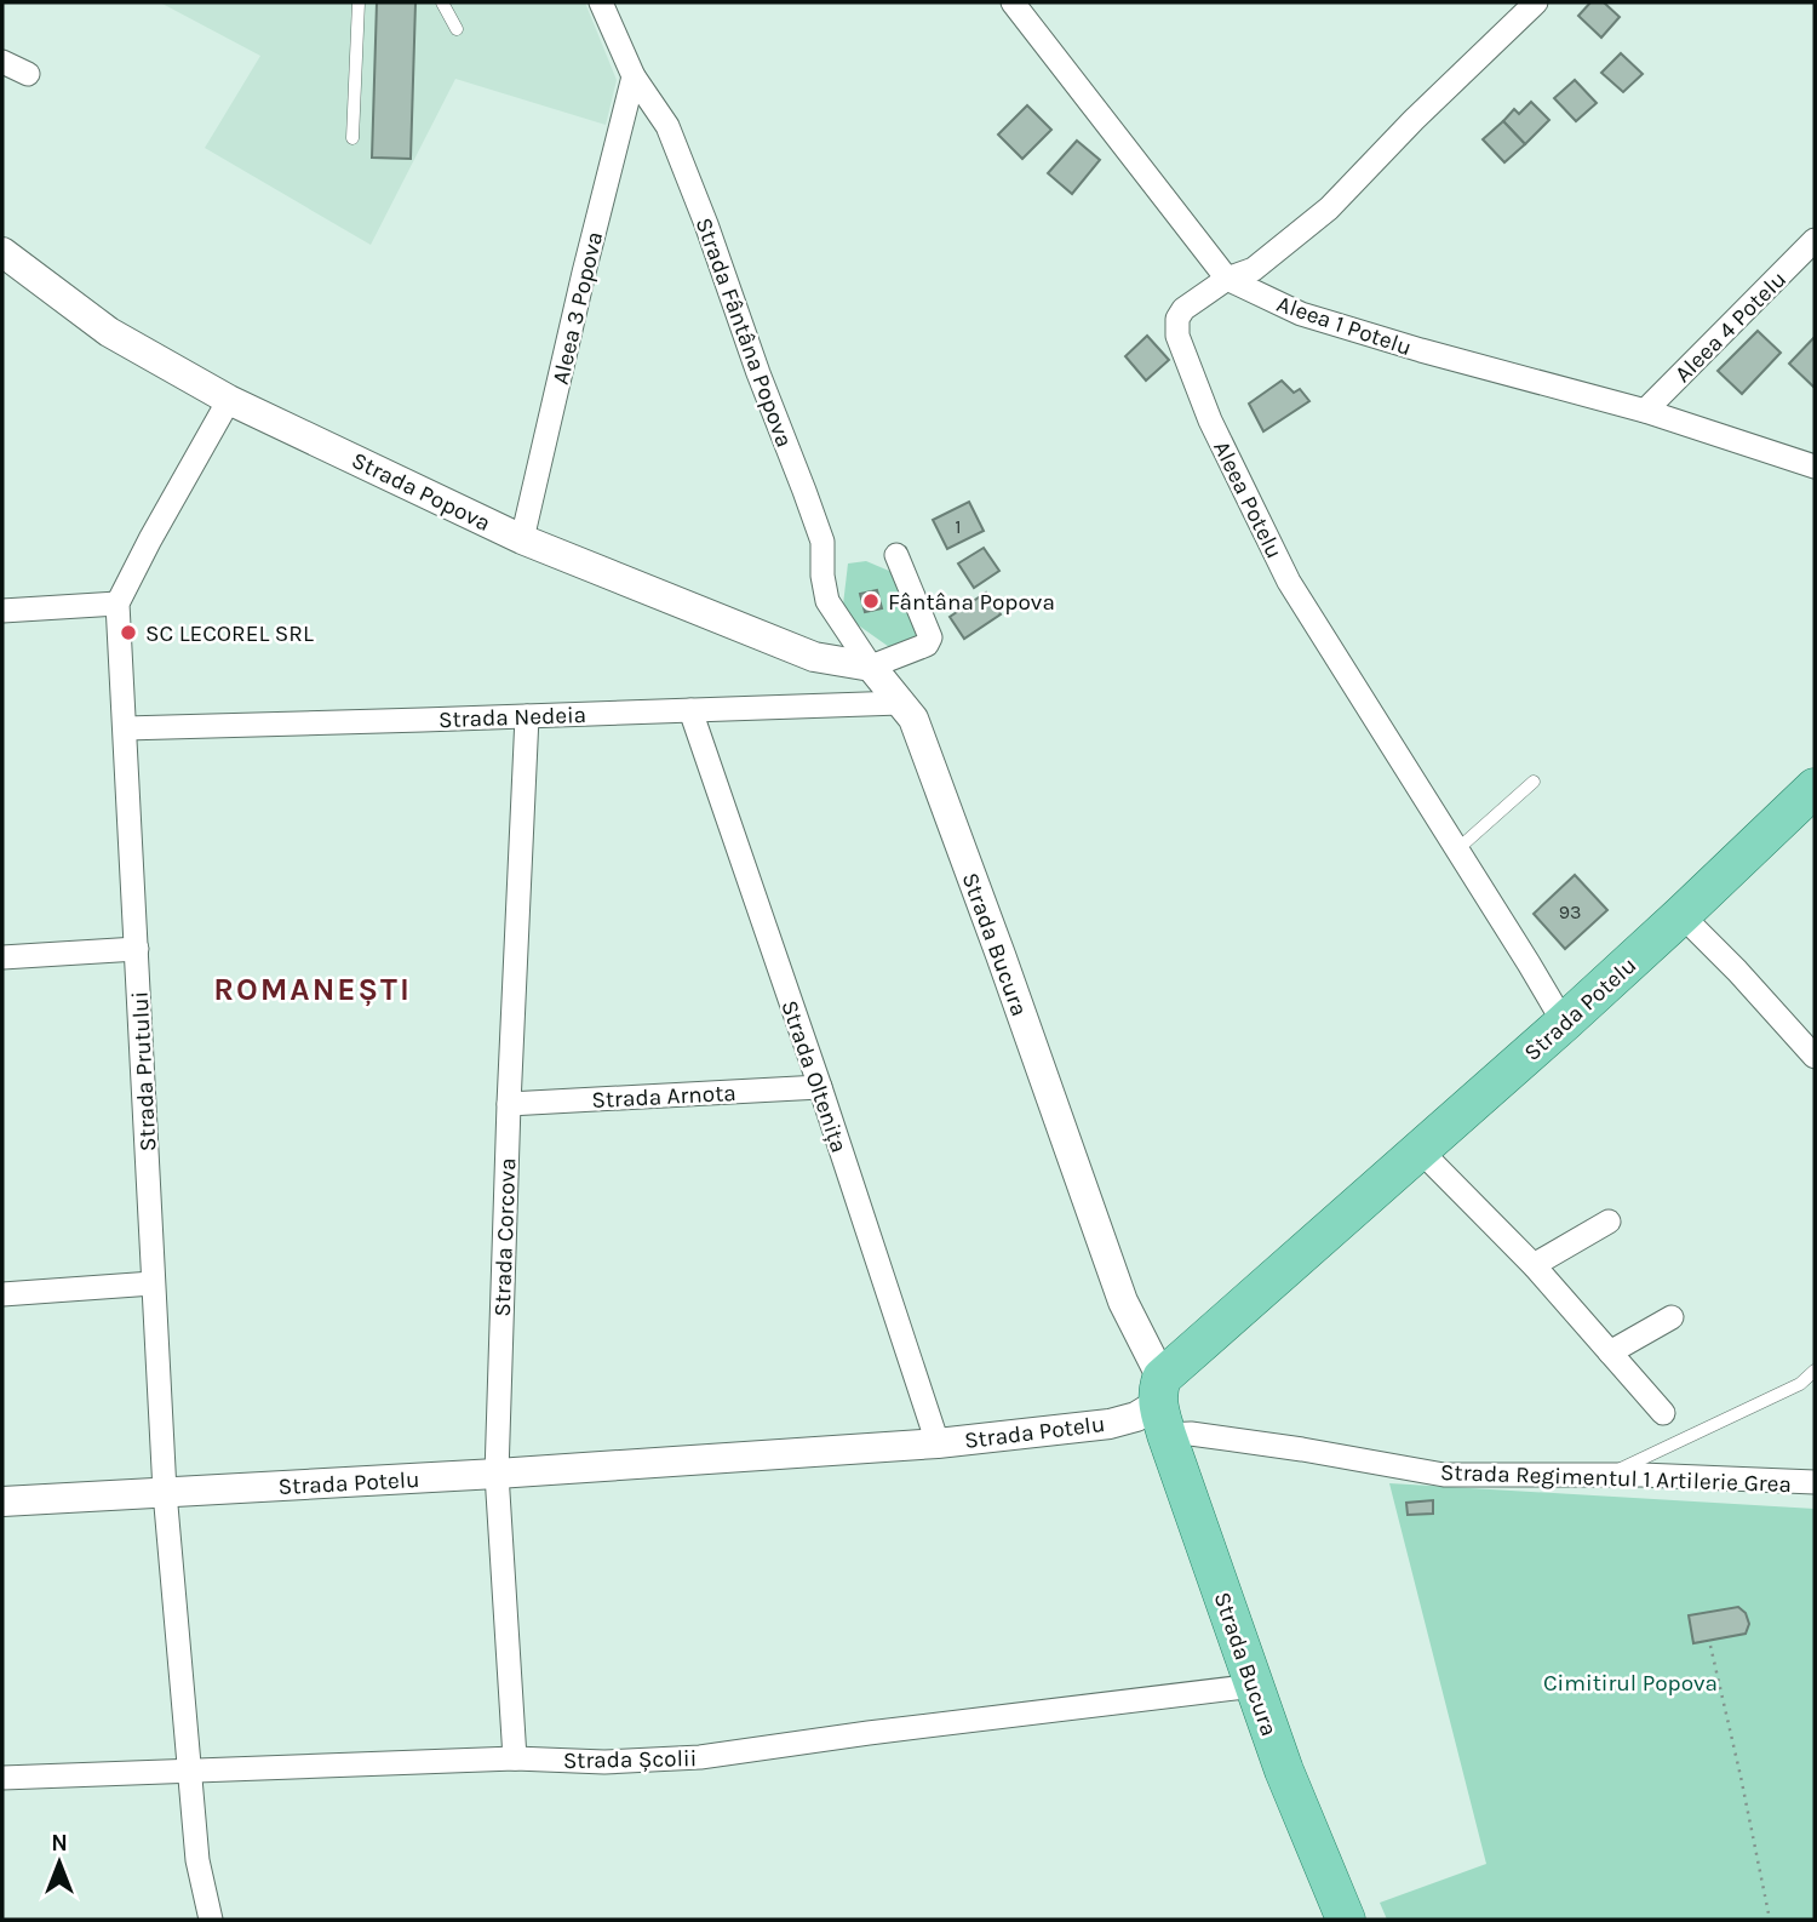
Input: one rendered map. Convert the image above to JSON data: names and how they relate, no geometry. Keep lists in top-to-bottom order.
{
  "streets": {
    "main road": ["Strada Bucura", "Strada Potelu"],
    "street": [
      "Aleea 3 Popova",
      "Aleea 1 Potelu",
      "Aleea 4 Potelu",
      "Strada Fântâna Popova",
      "Strada Popova",
      "Aleea Potelu",
      "Strada Nedeia",
      "Strada Prutului",
      "Strada Oltenița",
      "Strada Arnota",
      "Strada Corcova",
      "Strada Regimentul 1 Artilerie Grea",
      "Strada Școlii"
    ]
  },
  "crossings": [
    ["Aleea 3 Popova", "Strada Fântâna Popova"],
    ["Aleea 3 Popova", "Strada Popova"],
    ["Aleea 1 Potelu", "Aleea 4 Potelu"],
    ["Aleea 1 Potelu", "Aleea Potelu"],
    ["Strada Fântâna Popova", "Strada Popova"],
    ["Strada Fântâna Popova", "Strada Bucura"],
    ["Strada Popova", "Strada Bucura"],
    ["Aleea Potelu", "Strada Potelu"],
    ["Strada Nedeia", "Strada Bucura"],
    ["Strada Nedeia", "Strada Prutului"],
    ["Strada Nedeia", "Strada Oltenița"],
    ["Strada Nedeia", "Strada Corcova"],
    ["Strada Bucura", "Strada Potelu"],
    ["Strada Bucura", "Strada Regimentul 1 Artilerie Grea"],
    ["Strada Bucura", "Strada Școlii"],
    ["Strada Potelu", "Strada Prutului"],
    ["Strada Potelu", "Strada Oltenița"],
    ["Strada Potelu", "Strada Corcova"],
    ["Strada Potelu", "Strada Regimentul 1 Artilerie Grea"],
    ["Strada Prutului", "Strada Școlii"],
    ["Strada Oltenița", "Strada Arnota"],
    ["Strada Arnota", "Strada Corcova"],
    ["Strada Corcova", "Strada Școlii"]
  ],
  "districts": ["ROMANEȘTI"],
  "parks": ["Cimitirul Popova"],
  "places": ["Fântâna Popova", "SC LECOREL SRL"],
  "house_numbers": ["1", "93"],
  "north": "top"
}
